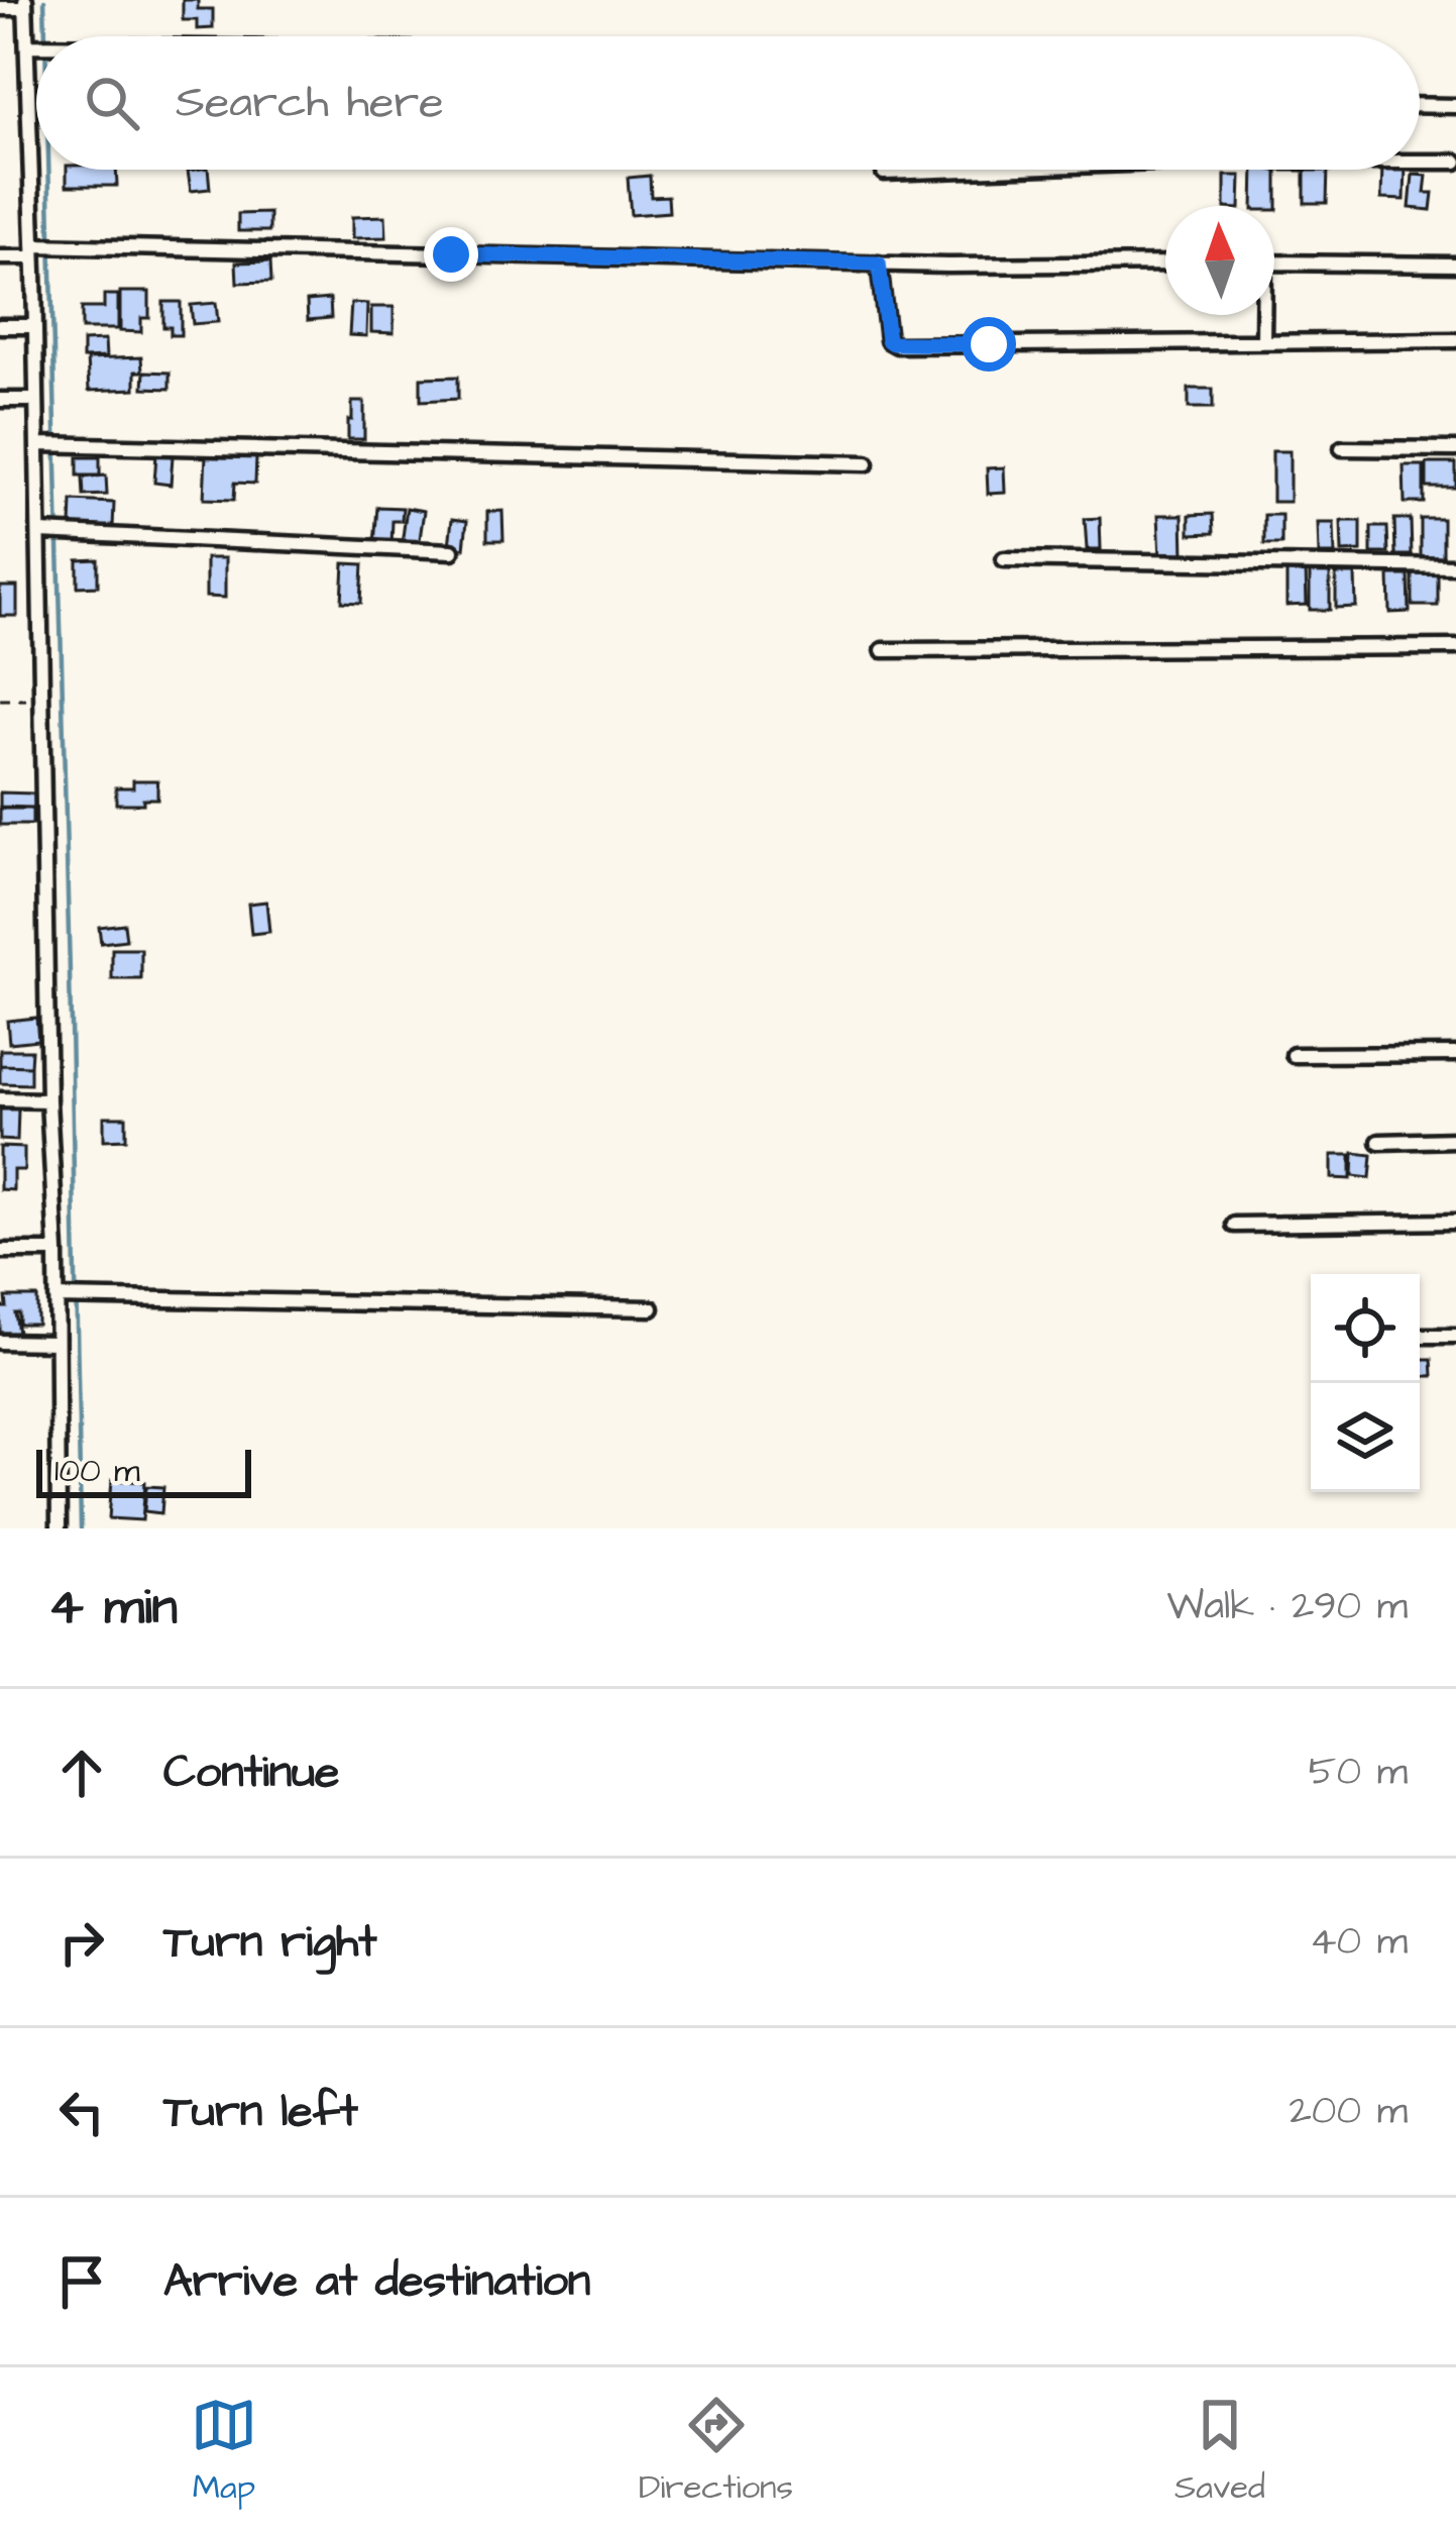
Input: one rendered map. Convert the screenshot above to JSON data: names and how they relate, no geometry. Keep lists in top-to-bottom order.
{
  "scale_bar": "100 m",
  "north": "top",
  "page": {
    "search": "Search here",
    "scale": "100 m",
    "heading": ["4 min", "Walk · 290 m"],
    "list": [
      ["Continue", "50 m"],
      ["Turn right", "40 m"],
      ["Turn left", "200 m"],
      "Arrive at destination"
    ],
    "nav": ["Map", "Directions", "Saved"]
  }
}
